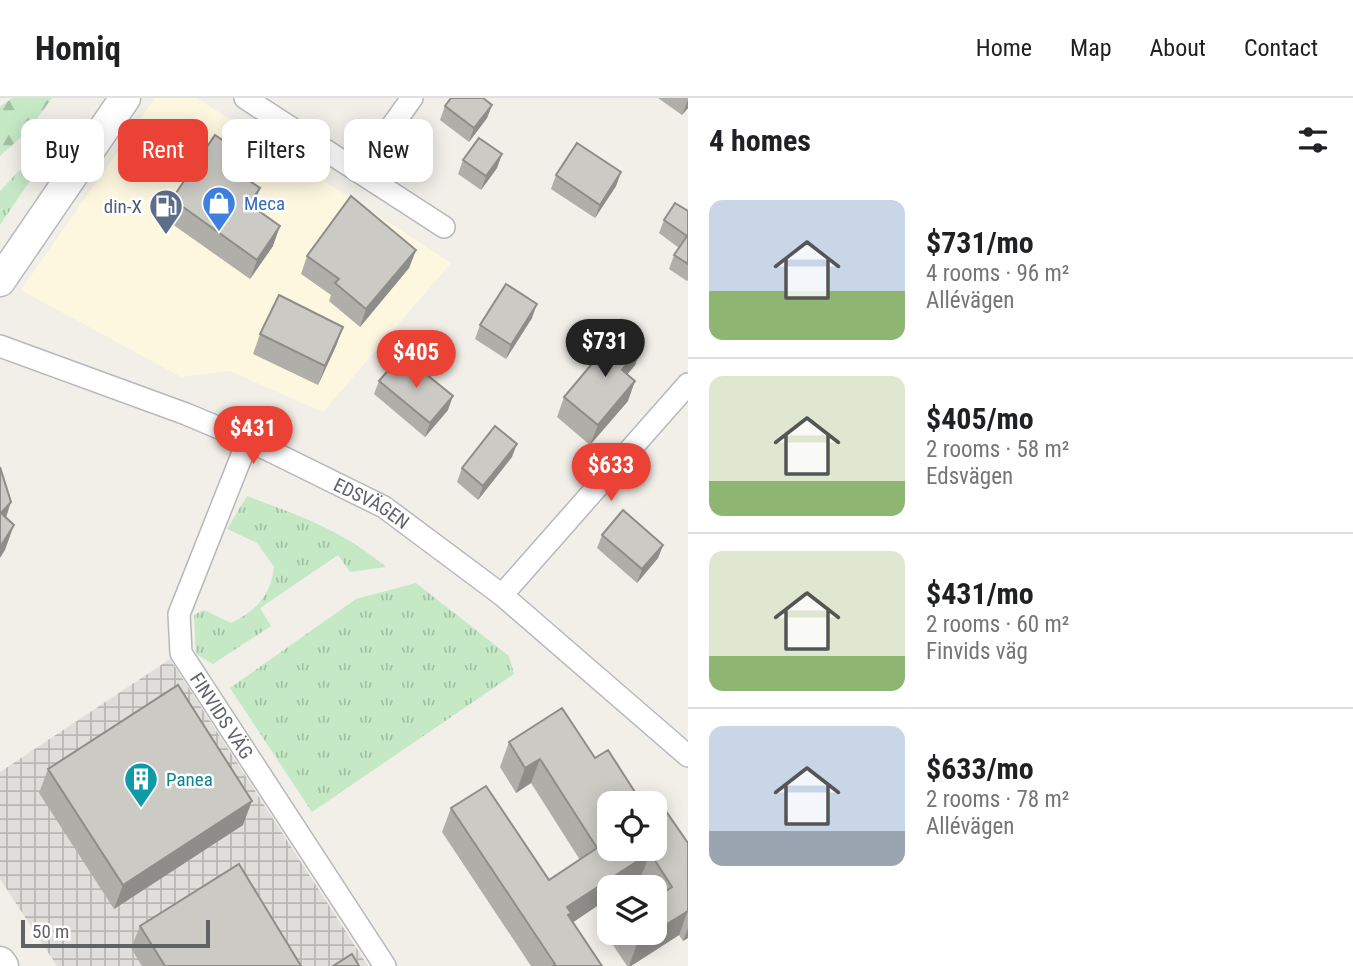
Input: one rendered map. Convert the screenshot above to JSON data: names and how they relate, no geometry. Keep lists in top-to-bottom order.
{
  "streets": {
    "street": ["EDSVÄGEN", "FINVIDS VÄG"]
  },
  "crossings": [
    ["EDSVÄGEN", "FINVIDS VÄG"]
  ],
  "places": {
    "shop": ["Meca"],
    "fuel station": ["din-X"],
    "building": ["Panea"]
  },
  "scale_bar": "50 m",
  "page": {
    "header": "Homiq",
    "nav": [
      "Home",
      "Map",
      "About",
      "Contact"
    ],
    "heading": "4 homes",
    "chip": [
      "Buy",
      "Rent",
      "Filters",
      "New"
    ],
    "list": [
      {
        "name": "$731/mo",
        "note": "4 rooms · 96 m² · Allévägen"
      },
      {
        "name": "$405/mo",
        "note": "2 rooms · 58 m² · Edsvägen"
      },
      {
        "name": "$431/mo",
        "note": "2 rooms · 60 m² · Finvids väg"
      },
      {
        "name": "$633/mo",
        "note": "2 rooms · 78 m² · Allévägen"
      }
    ],
    "price": [
      "$731",
      "$405",
      "$431",
      "$633"
    ],
    "scale": "50 m"
  }
}
